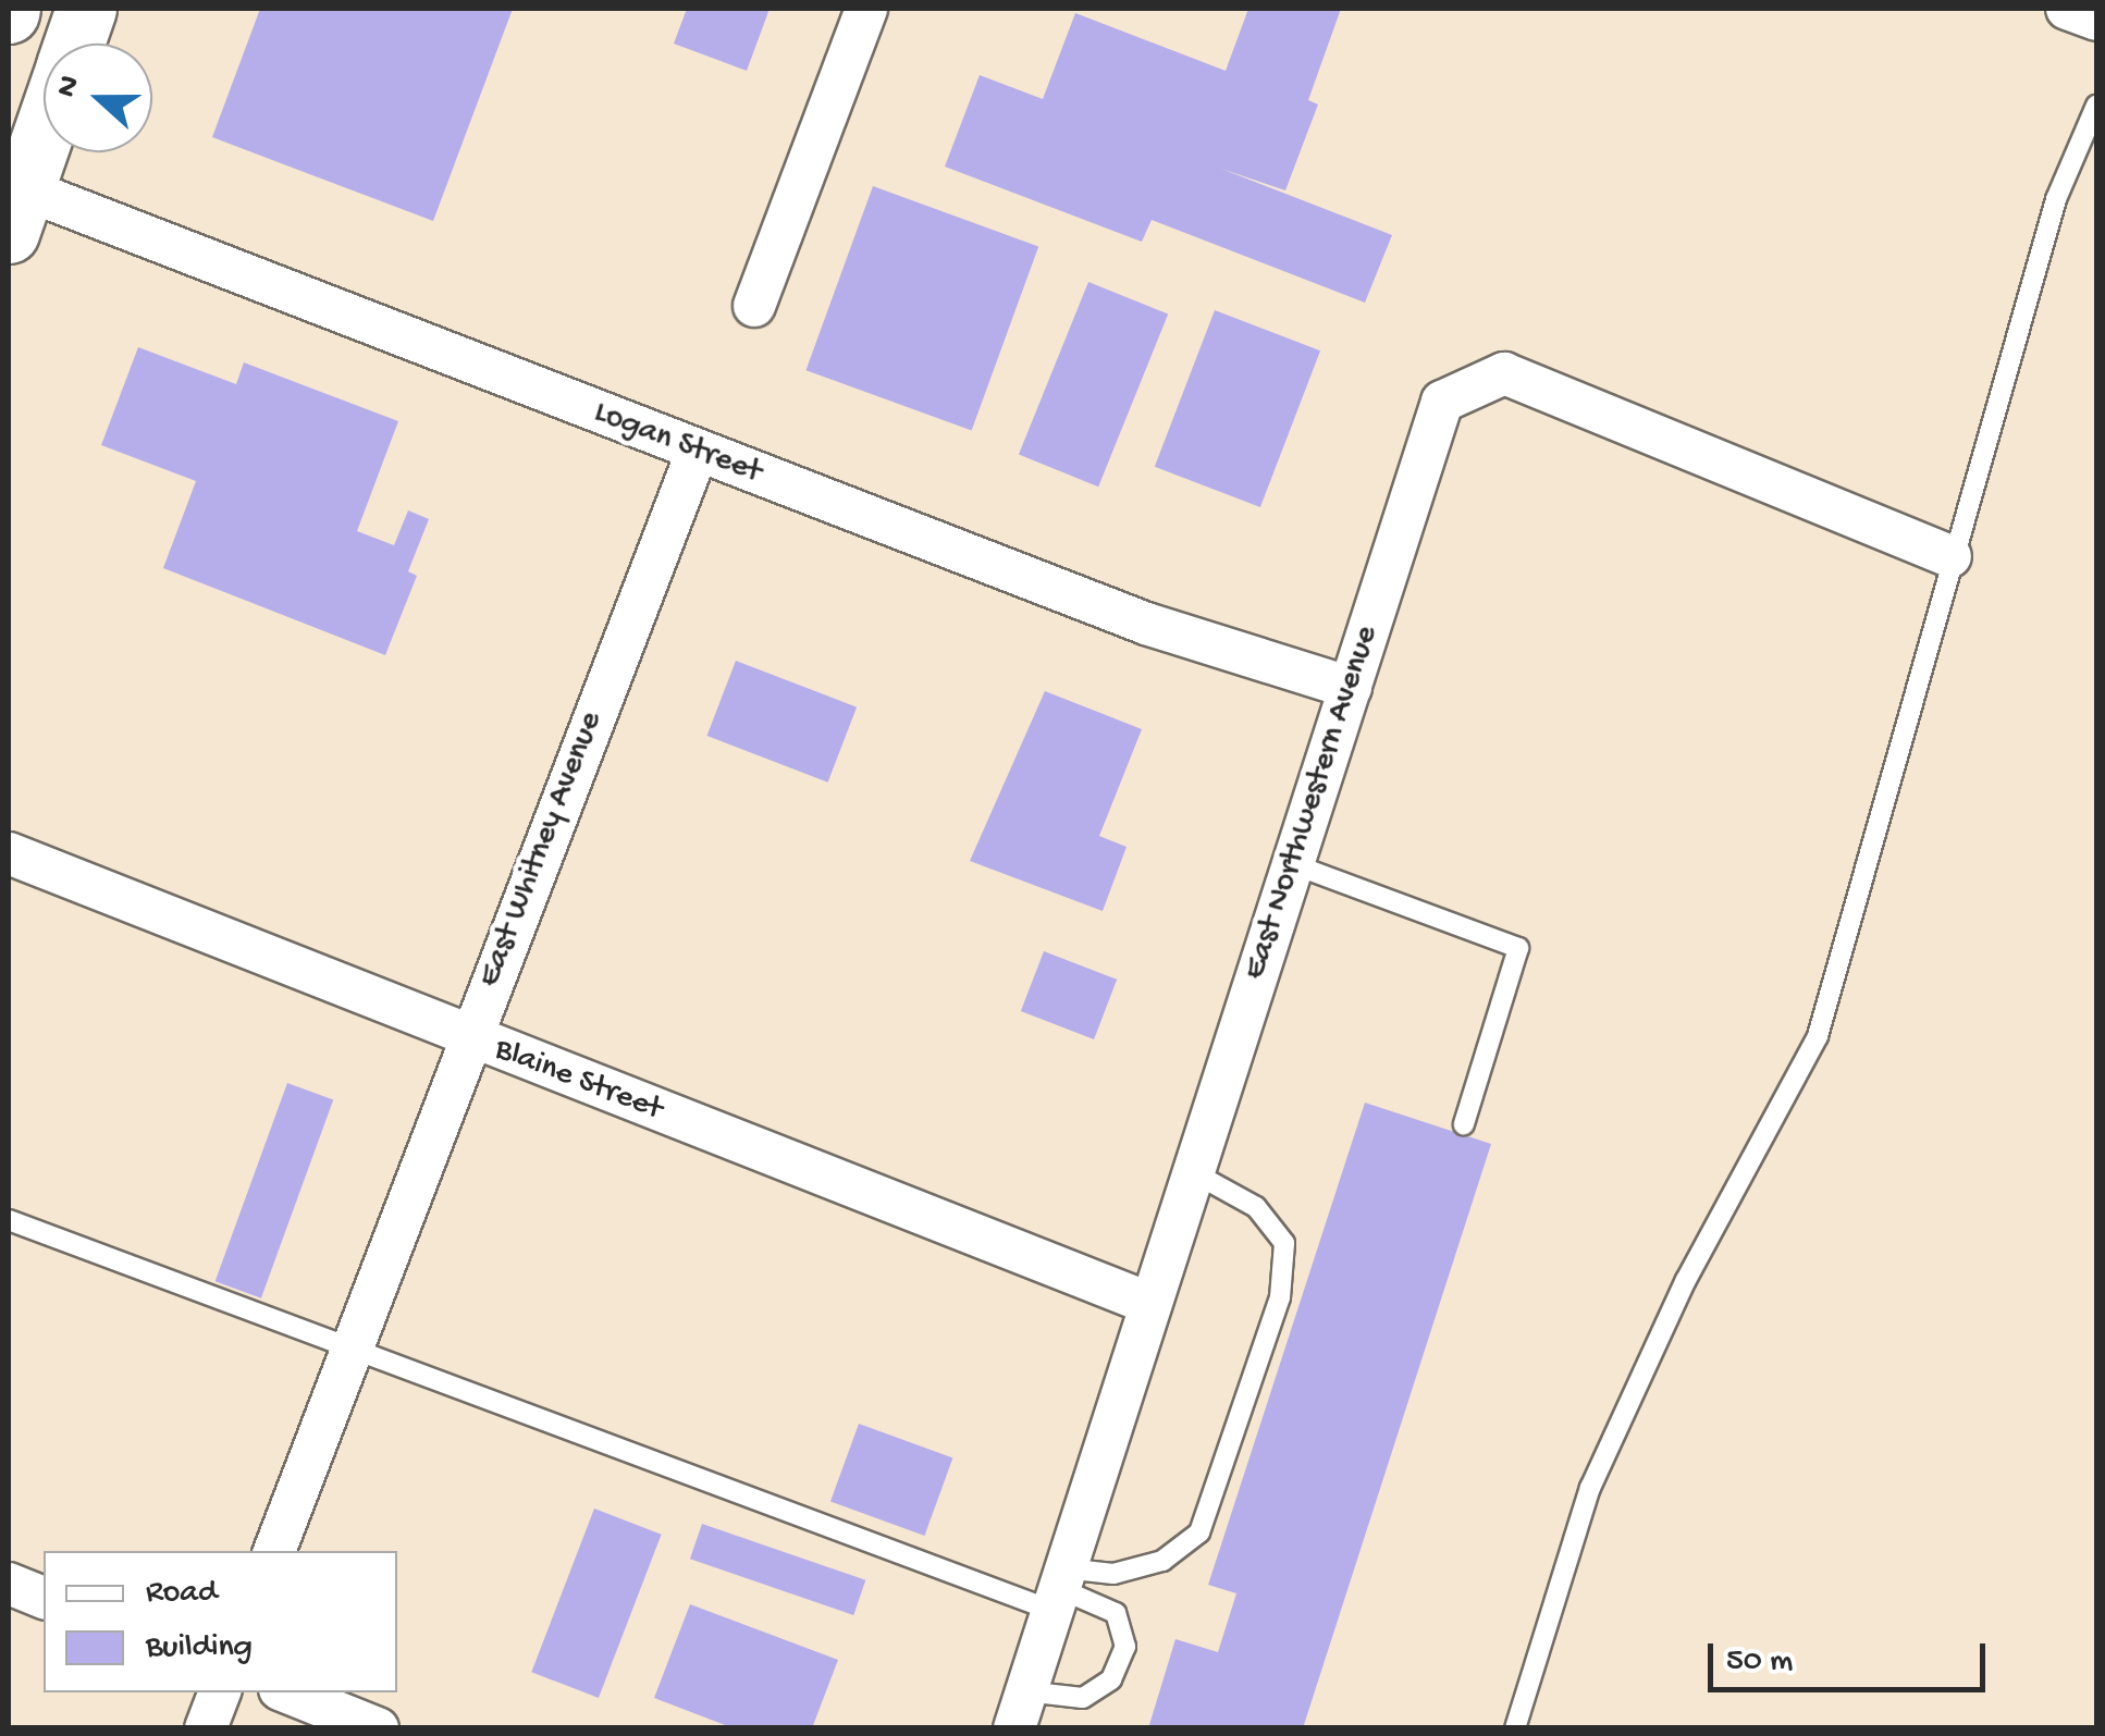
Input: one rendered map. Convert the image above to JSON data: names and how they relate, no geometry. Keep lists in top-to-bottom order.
{
  "streets": {
    "street": [
      "Logan Street",
      "East Northwestern Avenue",
      "East Whitney Avenue",
      "Blaine Street"
    ]
  },
  "crossings": [
    ["Logan Street", "East Northwestern Avenue"],
    ["Logan Street", "East Whitney Avenue"],
    ["East Northwestern Avenue", "Blaine Street"],
    ["East Whitney Avenue", "Blaine Street"]
  ],
  "legend": ["Road", "Building"],
  "scale_bar": "50 m",
  "north": "left"
}
